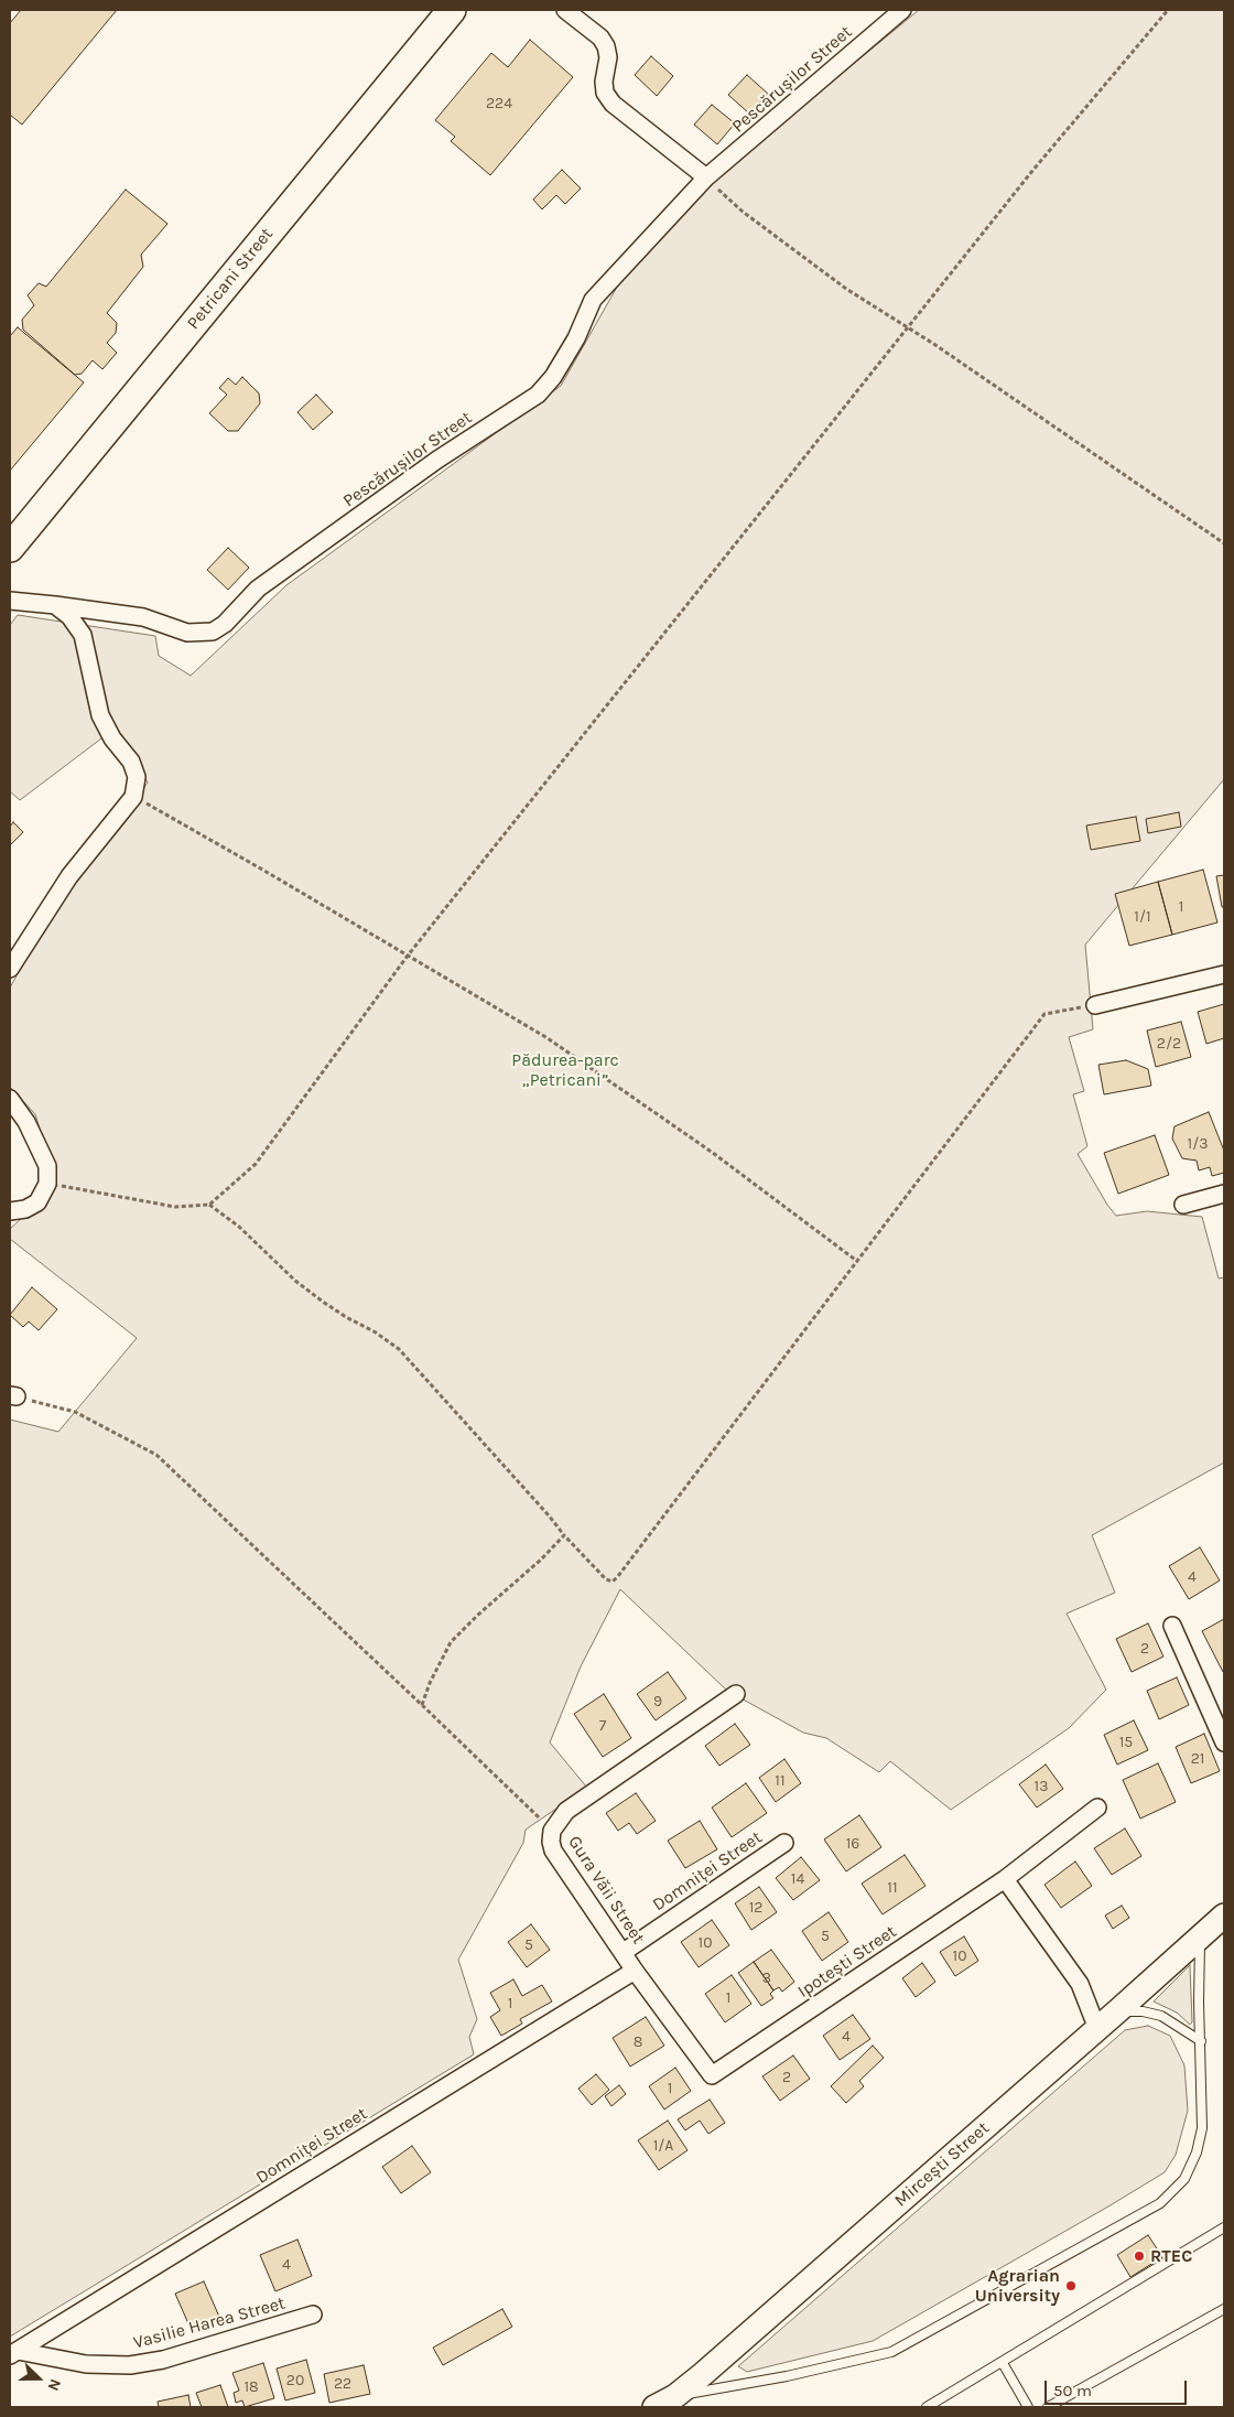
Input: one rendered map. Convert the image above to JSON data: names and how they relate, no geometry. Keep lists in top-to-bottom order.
{
  "streets": {
    "main road": ["Petricani Street", "Mircești Street"],
    "street": [
      "Pescărușilor Street",
      "Domniței Street",
      "Gura Văii Street",
      "Ipotești Street",
      "Vasilie Harea Street"
    ]
  },
  "crossings": [
    ["Domniței Street", "Gura Văii Street"],
    ["Domniței Street", "Vasilie Harea Street"],
    ["Gura Văii Street", "Ipotești Street"]
  ],
  "parks": ["Pădurea-parc „Petricani”"],
  "places": ["RTEC", "Agrarian University"],
  "house_numbers": [
    "224",
    "1",
    "1/1",
    "2/2",
    "1/3",
    "4",
    "2",
    "9",
    "7",
    "15",
    "21",
    "11",
    "13",
    "16",
    "14",
    "11",
    "12",
    "5",
    "10",
    "5",
    "10",
    "3",
    "1",
    "1",
    "4",
    "8",
    "2",
    "1",
    "1/A",
    "4",
    "20",
    "22",
    "18"
  ],
  "scale_bar": "50 m",
  "north": "right"
}
